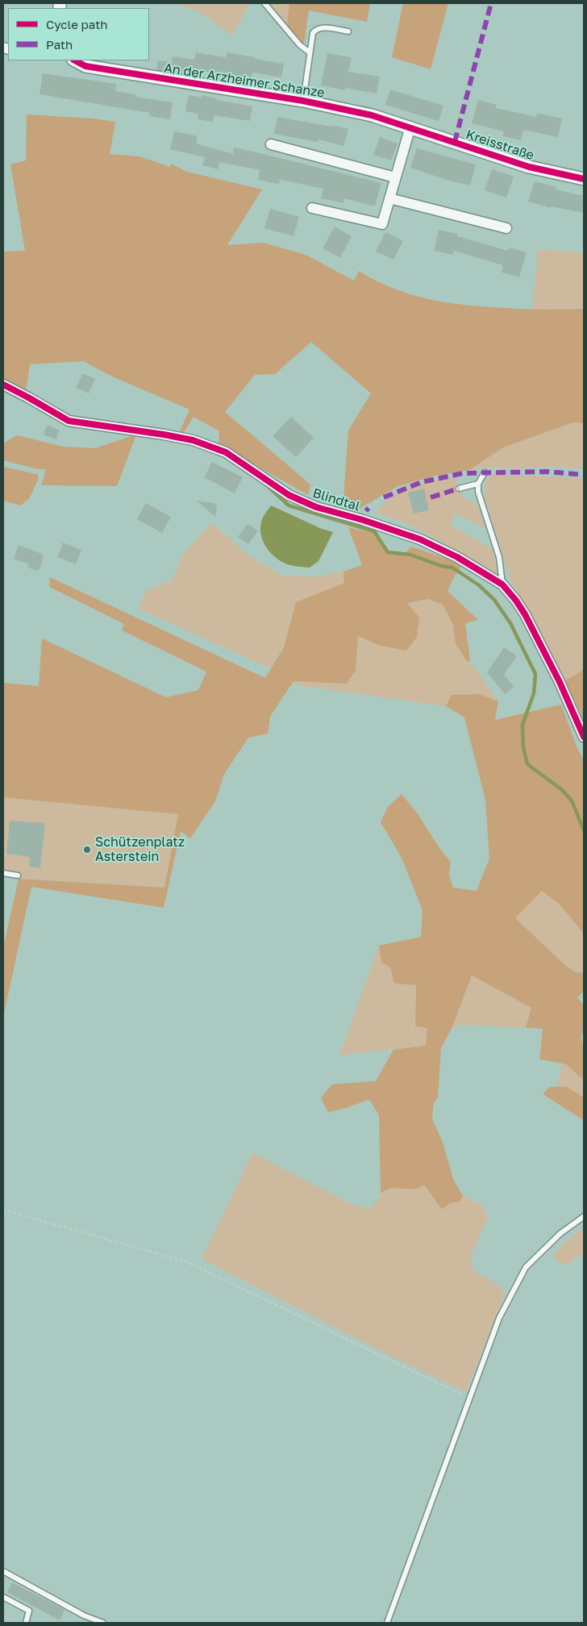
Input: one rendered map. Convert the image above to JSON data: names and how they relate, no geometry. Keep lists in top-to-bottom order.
{
  "streets": {
    "street": ["An der Arzheimer Schanze", "Kreisstraße", "Blindtal"]
  },
  "crossings": [
    ["An der Arzheimer Schanze", "Kreisstraße"]
  ],
  "places": ["Schützenplatz Asterstein"],
  "legend": ["Cycle path", "Path"]
}
